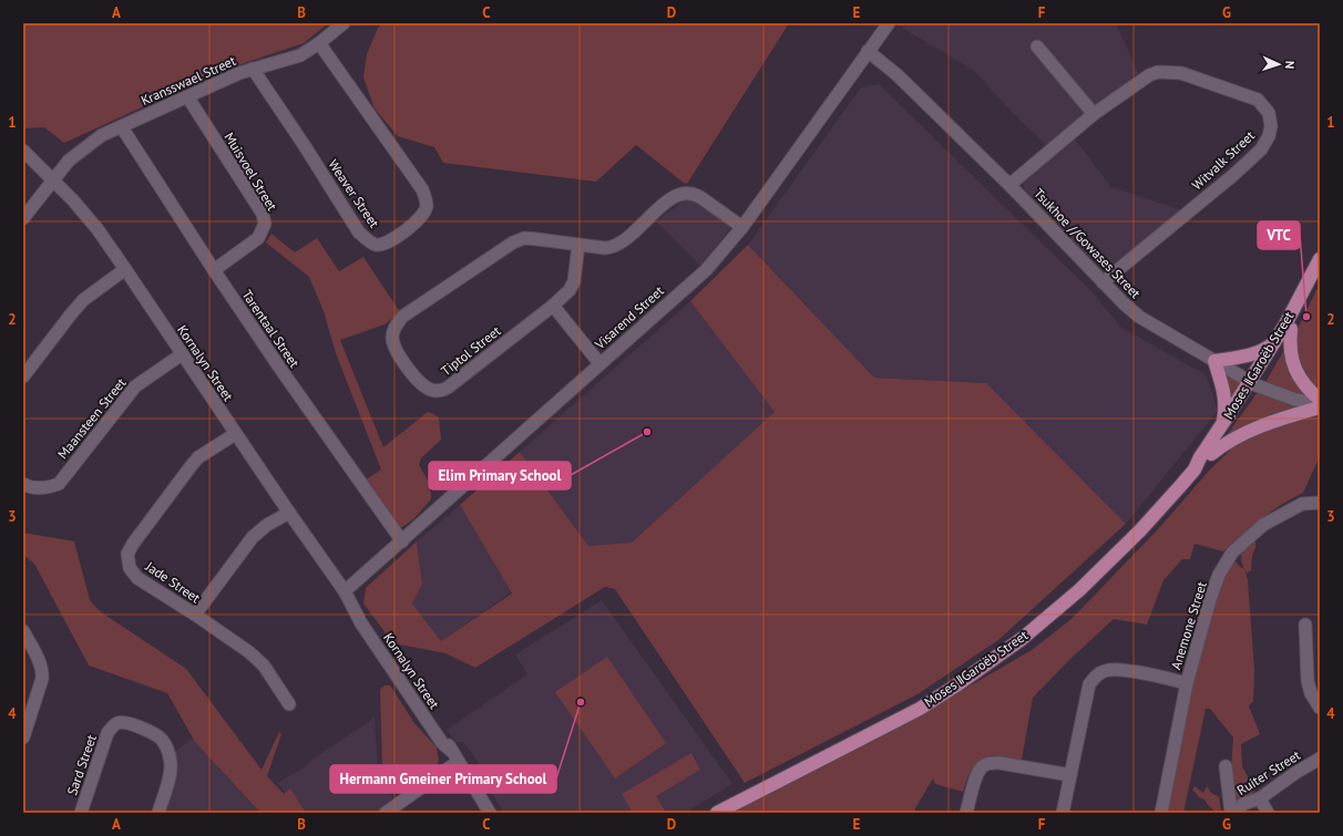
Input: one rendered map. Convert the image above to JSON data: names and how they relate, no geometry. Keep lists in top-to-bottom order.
{
  "streets": {
    "main road": ["Moses ǁGaroëb Street"],
    "street": [
      "Kransswael Street",
      "Witvalk Street",
      "Muisvoel Street",
      "Weaver Street",
      "Tsukhoe //Gowases Street",
      "Visarend Street",
      "Tarentaal Street",
      "Tiptol Street",
      "Kornalyn Street",
      "Maansteen Street",
      "Jade Street",
      "Anemone Street",
      "Sard Street",
      "Ruiter Street"
    ]
  },
  "crossings": [
    ["Kransswael Street", "Muisvoel Street"],
    ["Kransswael Street", "Weaver Street"],
    ["Kransswael Street", "Tarentaal Street"],
    ["Kransswael Street", "Kornalyn Street"],
    ["Witvalk Street", "Tsukhoe //Gowases Street"],
    ["Muisvoel Street", "Tarentaal Street"],
    ["Tsukhoe //Gowases Street", "Visarend Street"],
    ["Tsukhoe //Gowases Street", "Moses ǁGaroëb Street"],
    ["Visarend Street", "Tarentaal Street"],
    ["Visarend Street", "Tiptol Street"],
    ["Visarend Street", "Kornalyn Street"],
    ["Kornalyn Street", "Maansteen Street"],
    ["Kornalyn Street", "Jade Street"]
  ],
  "places": ["VTC", "Elim Primary School", "Hermann Gmeiner Primary School"],
  "north": "right",
  "grid": {
    "columns": [
      "A",
      "B",
      "C",
      "D",
      "E",
      "F",
      "G"
    ],
    "rows": [
      "1",
      "2",
      "3",
      "4"
    ]
  }
}
